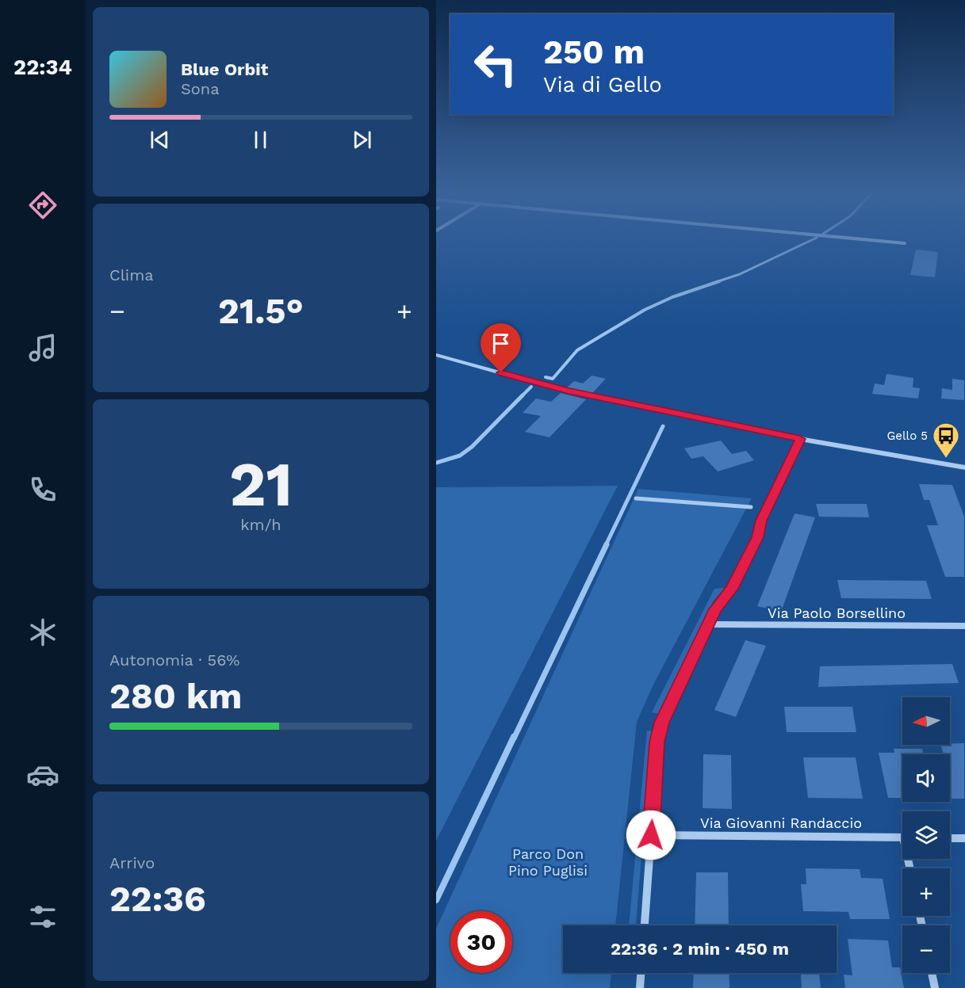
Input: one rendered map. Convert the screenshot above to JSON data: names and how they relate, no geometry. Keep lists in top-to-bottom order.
{
  "streets": {
    "street": ["Via Paolo Borsellino", "Via Giovanni Randaccio"]
  },
  "parks": ["Parco Don Pino Puglisi"],
  "places": {
    "bus stop": ["Gello 5"]
  },
  "north": "left",
  "page": {
    "tabs": "22:34",
    "turn": ["250 m", "Via di Gello"],
    "song": ["Blue Orbit", "Sona"],
    "tile": [
      "Clima",
      ["21", "km/h"],
      ["Autonomia · 56%", "280 km"],
      ["Arrivo", "22:36"]
    ],
    "heat": ["−", "21.5°", "+"],
    "map_buttons": ["+", "−"],
    "limit": "30",
    "trip": "22:36 · 2 min · 450 m"
  }
}
